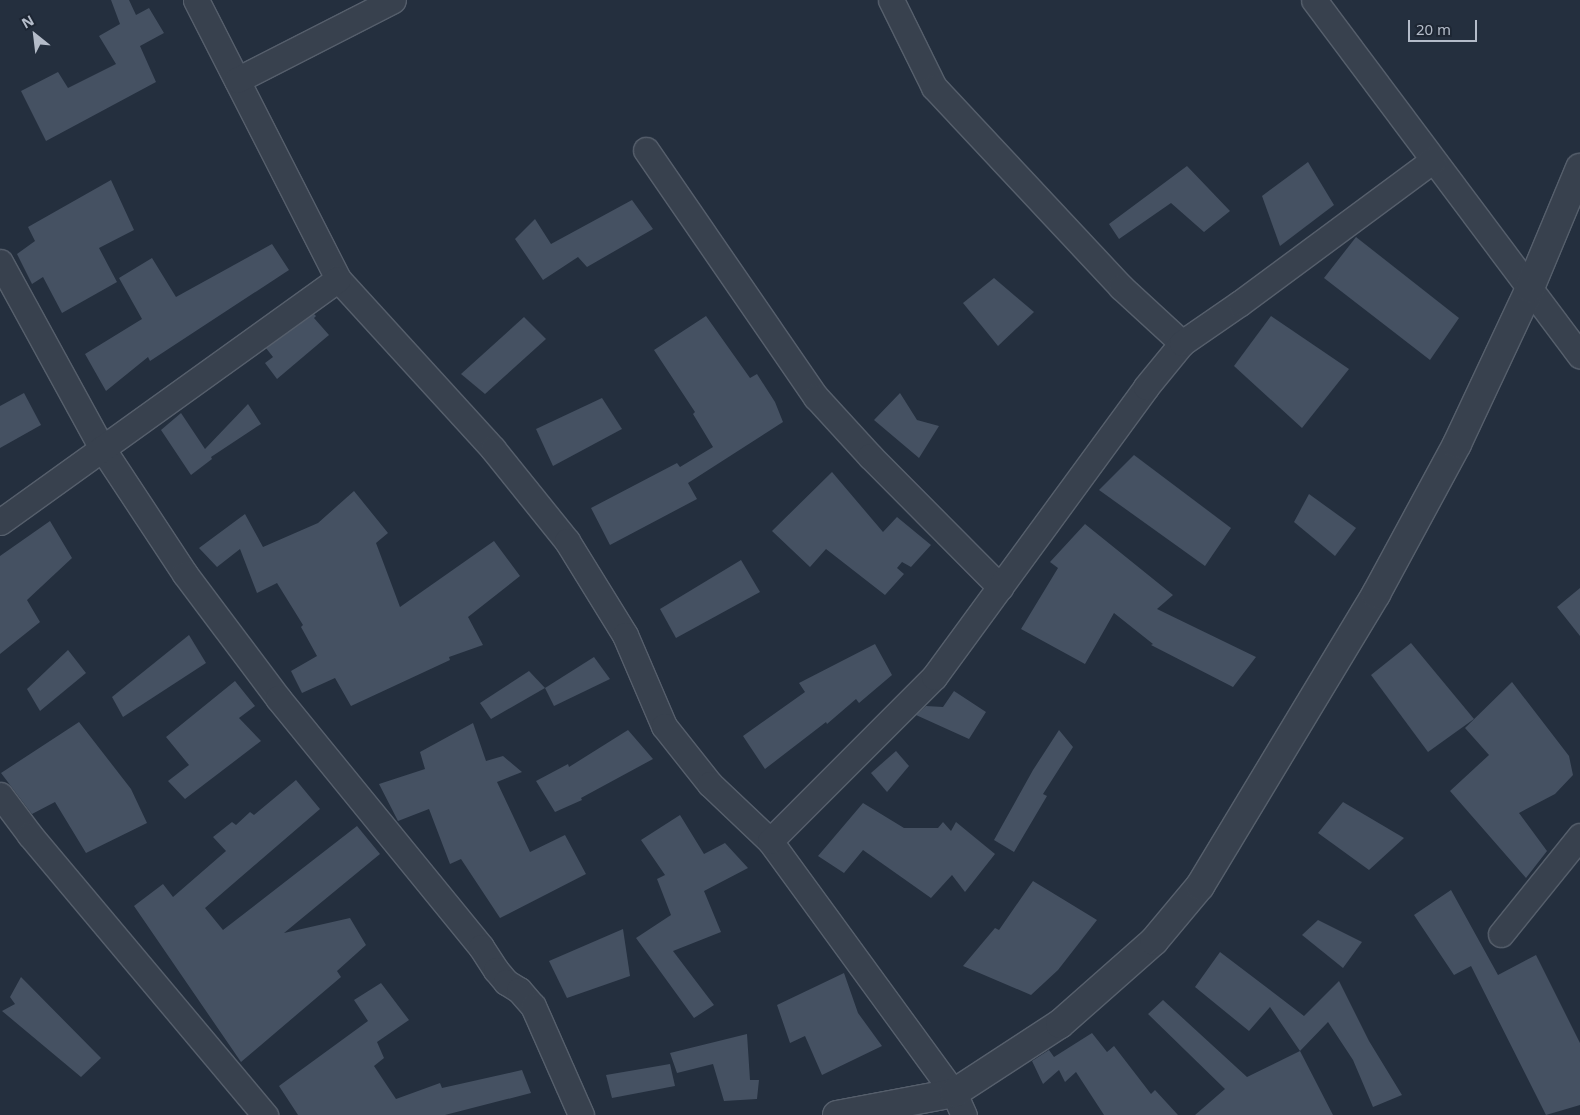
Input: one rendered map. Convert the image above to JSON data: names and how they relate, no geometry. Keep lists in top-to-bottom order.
{
  "scale_bar": "20 m",
  "north": "top left"
}
